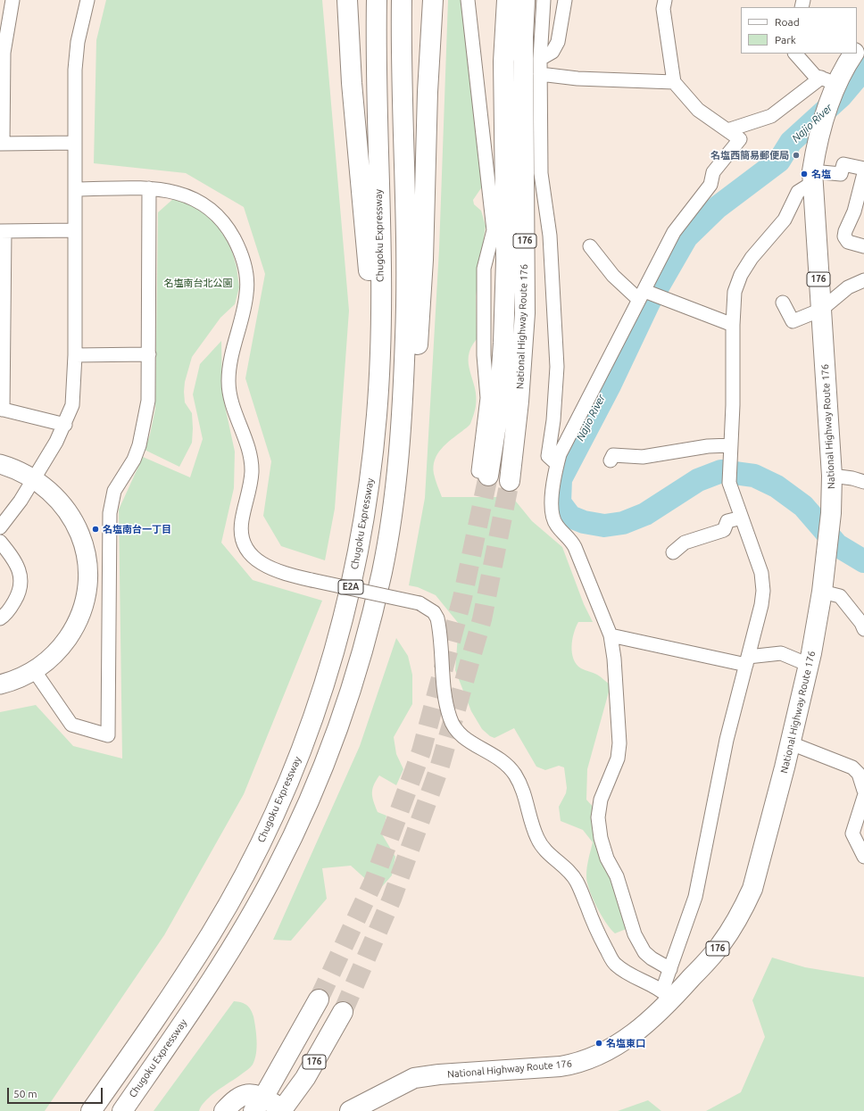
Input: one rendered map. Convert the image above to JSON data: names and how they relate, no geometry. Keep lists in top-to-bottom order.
{
  "streets": {
    "highway": [
      "Chugoku Expressway",
      "176",
      "National Highway Route 176",
      "E2A"
    ]
  },
  "water": ["Najio River"],
  "parks": ["名塩南台北公園"],
  "places": [
    "名塩西簡易郵便局",
    "名塩",
    "名塩南台一丁目",
    "名塩東口"
  ],
  "legend": ["Road", "Park"],
  "scale_bar": "50 m"
}
